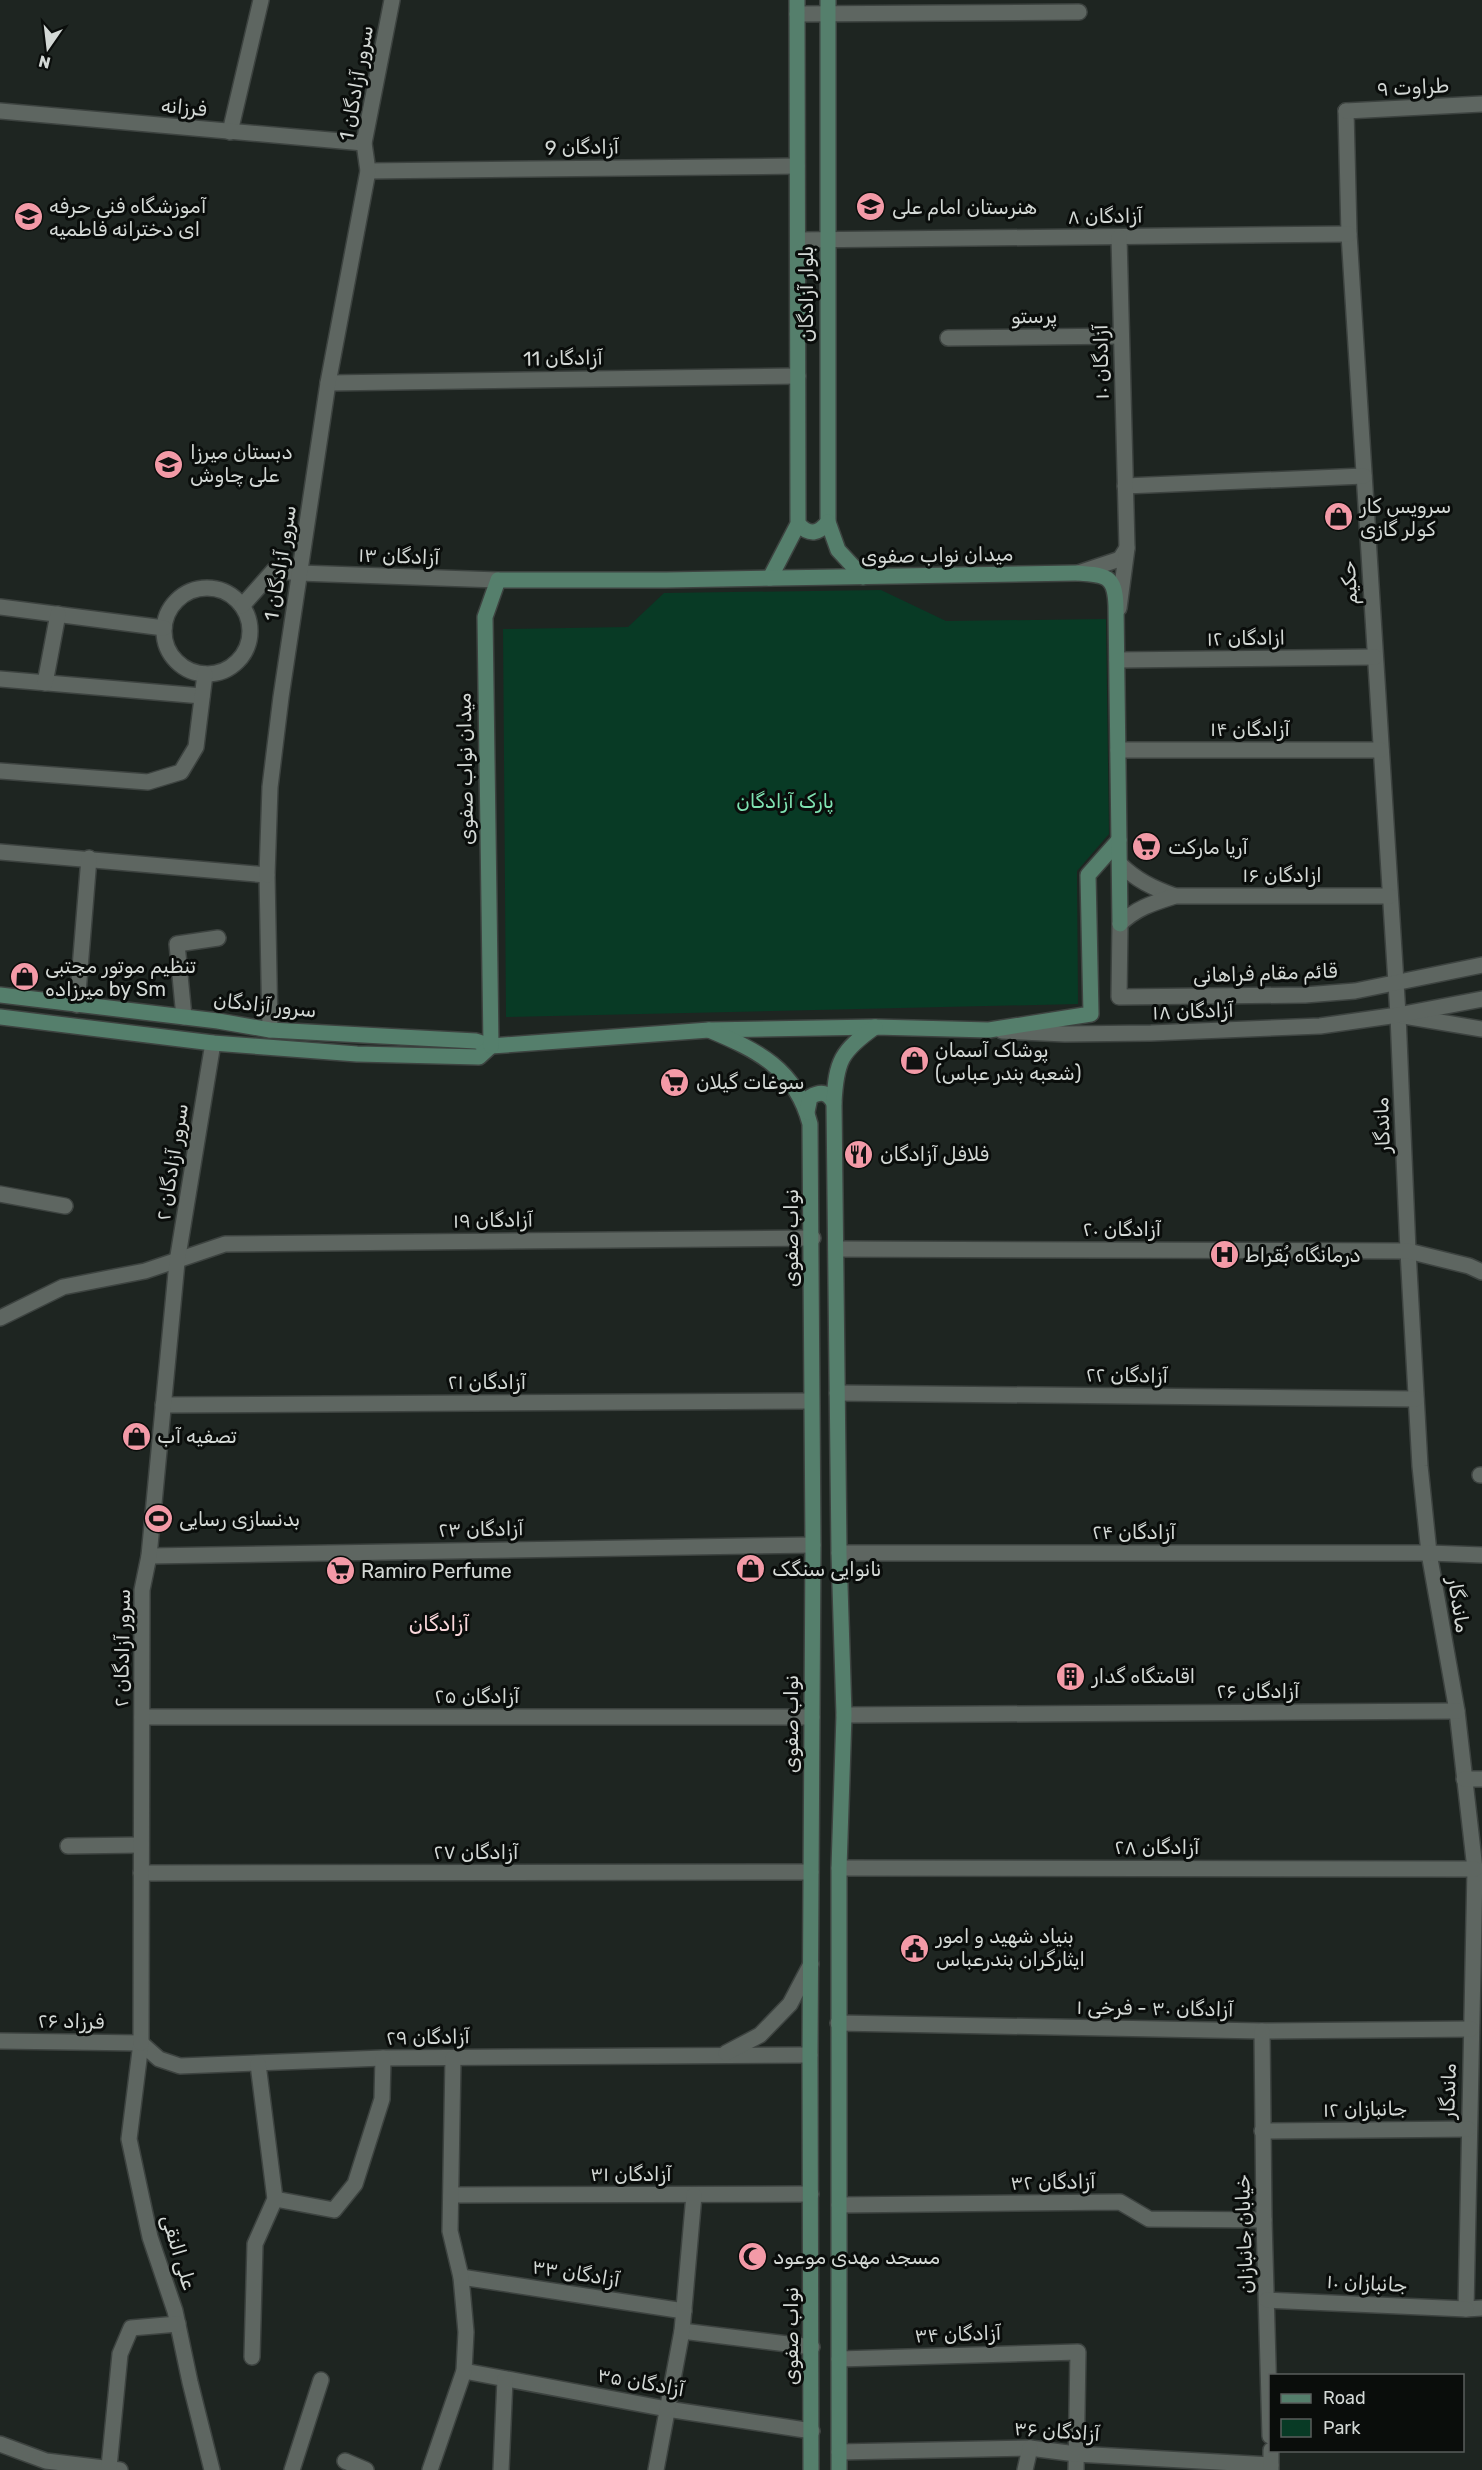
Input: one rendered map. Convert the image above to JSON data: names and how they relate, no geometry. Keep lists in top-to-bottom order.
{
  "streets": {
    "main road": [
      "بلوار آزادگان",
      "میدان نواب صفوی",
      "سرور آزادگان",
      "نواب صفوی"
    ],
    "street": [
      "سرور آزادگان 1",
      "طراوت ۹",
      "فرزانه",
      "آزادگان 9",
      "آزادگان ۸",
      "پرستو",
      "آزادگان 11",
      "آزادگان ۱۰",
      "آزادگان ۱۳",
      "حکیم",
      "ازادگان ۱۲",
      "آزادگان ۱۴",
      "ازادگان ۱۶",
      "قائم مقام فراهانی",
      "آزادگان ۱۸",
      "ماندگار",
      "سرور آزادگان ۲",
      "آزادگان ۱۹",
      "آزادگان ۲۰",
      "آزادگان ۲۲",
      "آزادگان ۲۱",
      "آزادگان ۲۳",
      "آزادگان ۲۴",
      "آزادگان ۲۶",
      "آزادگان ۲۵",
      "آزادگان ۲۸",
      "آزادگان ۲۷",
      "آزادگان ۳۰ - فرخی ۱",
      "فرزاد ۲۶",
      "آزادگان ۲۹",
      "جانبازان ۱۲",
      "آزادگان ۳۱",
      "آزادگان ۳۲",
      "خیابان جانبازان",
      "علی النقی",
      "آزادگان ۳۳",
      "جانبازان ۱۰",
      "آزادگان ۳۴",
      "آزادگان ۳۵",
      "آزادگان ۳۶"
    ]
  },
  "crossings": [
    ["سرور آزادگان 1", "فرزانه"],
    ["سرور آزادگان 1", "آزادگان 9"],
    ["سرور آزادگان 1", "آزادگان 11"],
    ["سرور آزادگان 1", "آزادگان ۱۳"],
    ["سرور آزادگان 1", "سرور آزادگان"],
    ["طراوت ۹", "حکیم"],
    ["آزادگان 9", "بلوار آزادگان"],
    ["آزادگان ۸", "بلوار آزادگان"],
    ["آزادگان ۸", "آزادگان ۱۰"],
    ["آزادگان ۸", "حکیم"],
    ["بلوار آزادگان", "آزادگان 11"],
    ["بلوار آزادگان", "میدان نواب صفوی"],
    ["پرستو", "آزادگان ۱۰"],
    ["آزادگان ۱۰", "میدان نواب صفوی"],
    ["میدان نواب صفوی", "آزادگان ۱۳"],
    ["میدان نواب صفوی", "ازادگان ۱۲"],
    ["میدان نواب صفوی", "آزادگان ۱۴"],
    ["میدان نواب صفوی", "ازادگان ۱۶"],
    ["میدان نواب صفوی", "قائم مقام فراهانی"],
    ["میدان نواب صفوی", "سرور آزادگان"],
    ["حکیم", "ازادگان ۱۲"],
    ["حکیم", "آزادگان ۱۴"],
    ["حکیم", "ازادگان ۱۶"],
    ["حکیم", "قائم مقام فراهانی"],
    ["حکیم", "آزادگان ۱۸"],
    ["حکیم", "ماندگار"],
    ["ازادگان ۱۶", "قائم مقام فراهانی"],
    ["سرور آزادگان", "سرور آزادگان ۲"],
    ["آزادگان ۱۸", "ماندگار"],
    ["ماندگار", "آزادگان ۲۰"],
    ["ماندگار", "آزادگان ۲۲"],
    ["ماندگار", "آزادگان ۲۴"],
    ["ماندگار", "آزادگان ۲۶"],
    ["ماندگار", "آزادگان ۲۸"],
    ["ماندگار", "آزادگان ۳۰ - فرخی ۱"],
    ["ماندگار", "جانبازان ۱۲"],
    ["ماندگار", "جانبازان ۱۰"],
    ["سرور آزادگان ۲", "آزادگان ۱۹"],
    ["سرور آزادگان ۲", "آزادگان ۲۱"],
    ["سرور آزادگان ۲", "آزادگان ۲۳"],
    ["سرور آزادگان ۲", "آزادگان ۲۵"],
    ["سرور آزادگان ۲", "آزادگان ۲۷"],
    ["سرور آزادگان ۲", "فرزاد ۲۶"],
    ["سرور آزادگان ۲", "آزادگان ۲۹"],
    ["سرور آزادگان ۲", "علی النقی"],
    ["آزادگان ۱۹", "نواب صفوی"],
    ["نواب صفوی", "آزادگان ۲۱"],
    ["نواب صفوی", "آزادگان ۲۳"],
    ["نواب صفوی", "آزادگان ۲۵"],
    ["نواب صفوی", "آزادگان ۲۷"],
    ["نواب صفوی", "آزادگان ۲۹"],
    ["نواب صفوی", "آزادگان ۳۱"],
    ["نواب صفوی", "آزادگان ۳۵"],
    ["آزادگان ۳۰ - فرخی ۱", "خیابان جانبازان"],
    ["فرزاد ۲۶", "آزادگان ۲۹"],
    ["فرزاد ۲۶", "علی النقی"],
    ["آزادگان ۲۹", "علی النقی"],
    ["جانبازان ۱۲", "خیابان جانبازان"],
    ["آزادگان ۳۲", "خیابان جانبازان"],
    ["خیابان جانبازان", "جانبازان ۱۰"],
    ["آزادگان ۳۴", "آزادگان ۳۶"]
  ],
  "districts": ["آزادگان"],
  "parks": ["پارک آزادگان"],
  "places": {
    "school or university": ["هنرستان امام علی", "آموزشگاه فنی حرفه ای دخترانه فاطمیه", "دبستان میرزا علی چاوش"],
    "shop": [
      "سرویس کار کولر گازی",
      "تنظیم موتور مجتبی میرزاده by Sm",
      "پوشاک آسمان (شعبه بندر عباس)",
      "تصفیه آب",
      "نانوایی سنگک"
    ],
    "supermarket": ["آریا مارکت", "سوغات گیلان", "Ramiro Perfume"],
    "restaurant": ["فلافل آزادگان"],
    "hospital": ["درمانگاه بُقراط"],
    "sports": ["بدنسازی رسایی"],
    "building": ["اقامتگاه گدار"],
    "public building": ["بنیاد شهید و امور ایثارگران بندرعباس"],
    "mosque": ["مسجد مهدی موعود"]
  },
  "legend": ["Road", "Park"],
  "north": "bottom"
}
